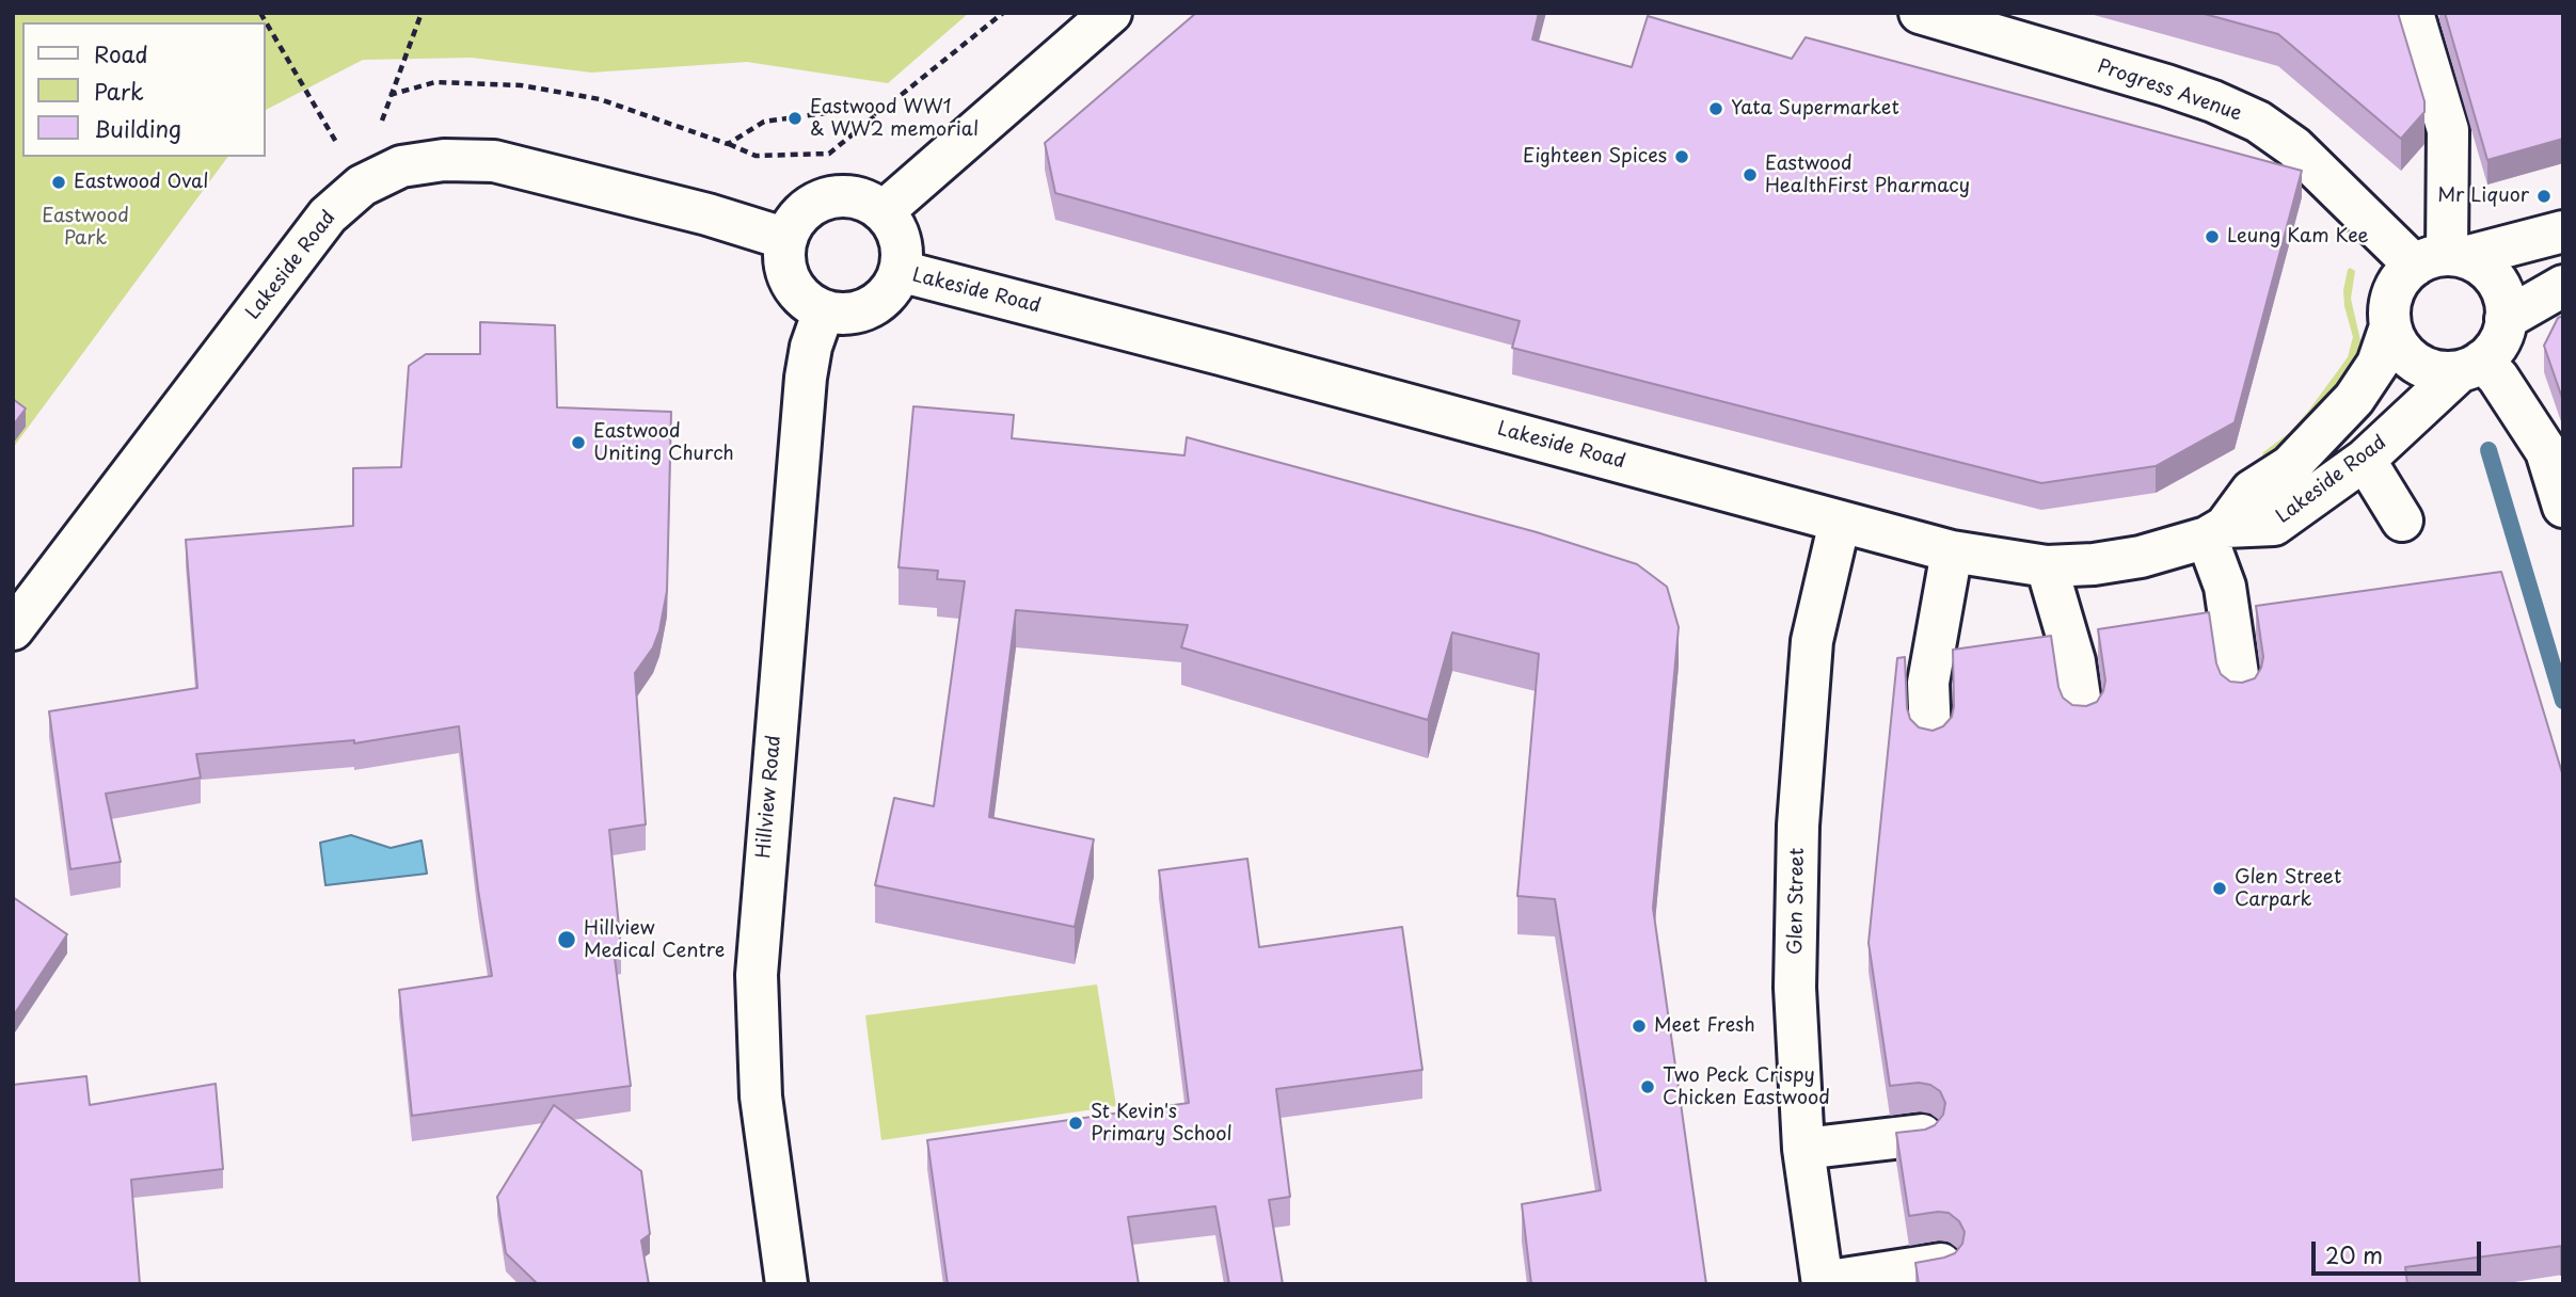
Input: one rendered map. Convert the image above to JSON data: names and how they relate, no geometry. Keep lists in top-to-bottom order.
{
  "streets": {
    "street": [
      "Progress Avenue",
      "Lakeside Road",
      "Hillview Road",
      "Glen Street"
    ]
  },
  "crossings": [
    ["Progress Avenue", "Lakeside Road"],
    ["Lakeside Road", "Hillview Road"],
    ["Lakeside Road", "Glen Street"]
  ],
  "parks": ["Eastwood Park"],
  "places": [
    "Yata Supermarket",
    "Eastwood WW1 & WW2 memorial",
    "Eighteen Spices",
    "Eastwood HealthFirst Pharmacy",
    "Eastwood Oval",
    "Mr Liquor",
    "Leung Kam Kee",
    "Eastwood Uniting Church",
    "Glen Street Carpark",
    "Hillview Medical Centre",
    "Meet Fresh",
    "Two Peck Crispy Chicken Eastwood",
    "St Kevin's Primary School"
  ],
  "legend": ["Road", "Park", "Building"],
  "scale_bar": "20 m"
}
